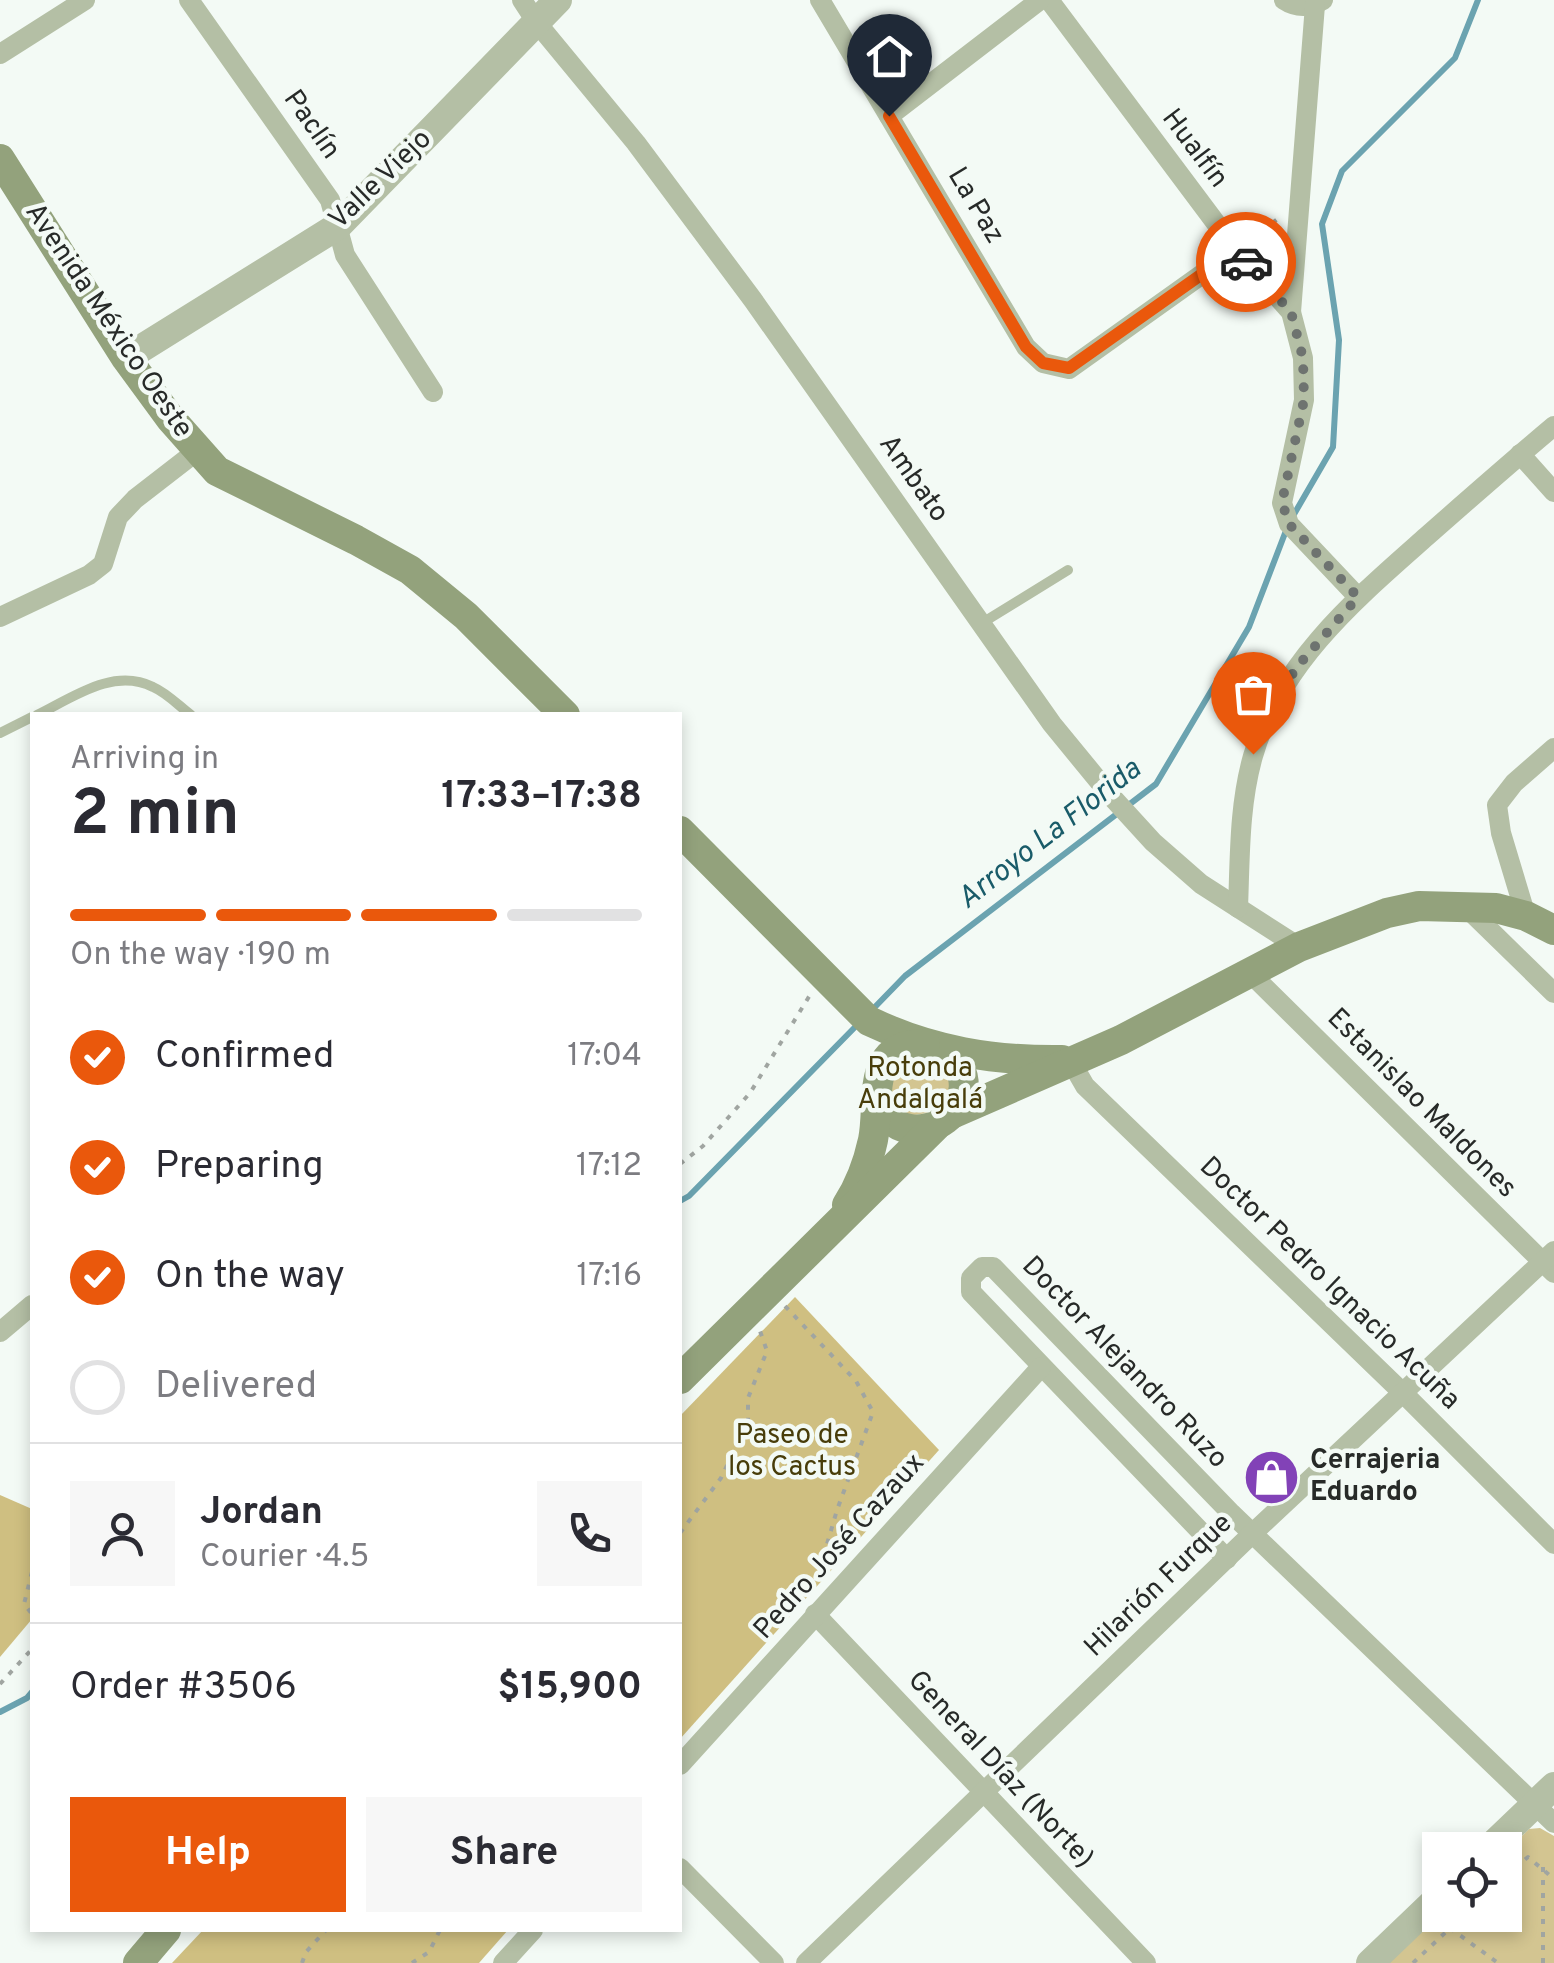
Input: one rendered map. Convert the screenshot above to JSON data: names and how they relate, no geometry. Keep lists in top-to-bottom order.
{
  "streets": {
    "main road": ["Avenida México Oeste"],
    "street": [
      "Paclín",
      "Hualfín",
      "Valle Viejo",
      "La Paz",
      "Ambato",
      "Estanislao Maldones",
      "Doctor Pedro Ignacio Acuña",
      "Doctor Alejandro Ruzo",
      "Pedro José Cazaux",
      "Hilarión Furque",
      "General Díaz (Norte)"
    ]
  },
  "crossings": [
    ["Paclín", "Valle Viejo"],
    ["Hualfín", "La Paz"],
    ["Valle Viejo", "Avenida México Oeste"],
    ["Valle Viejo", "Ambato"],
    ["Estanislao Maldones", "Hilarión Furque"],
    ["Doctor Pedro Ignacio Acuña", "Hilarión Furque"],
    ["Doctor Alejandro Ruzo", "Pedro José Cazaux"],
    ["Doctor Alejandro Ruzo", "Hilarión Furque"],
    ["Pedro José Cazaux", "General Díaz (Norte)"],
    ["Hilarión Furque", "General Díaz (Norte)"]
  ],
  "water": ["Arroyo La Florida"],
  "parks": ["Rotonda Andalgalá", "Paseo de los Cactus"],
  "places": {
    "shop": ["Cerrajeria Eduardo"]
  },
  "page": {
    "heading": ["2 min", "Arriving in", "17:33–17:38"],
    "panel": [
      "Jordan",
      "Courier · 4.5",
      "Order #3506",
      "$15,900"
    ],
    "bar": "On the way · 190 m",
    "list": [
      ["Confirmed", "17:04"],
      ["Preparing", "17:12"],
      ["On the way", "17:16"],
      "Delivered"
    ],
    "buttons": ["Help", "Share"]
  }
}
